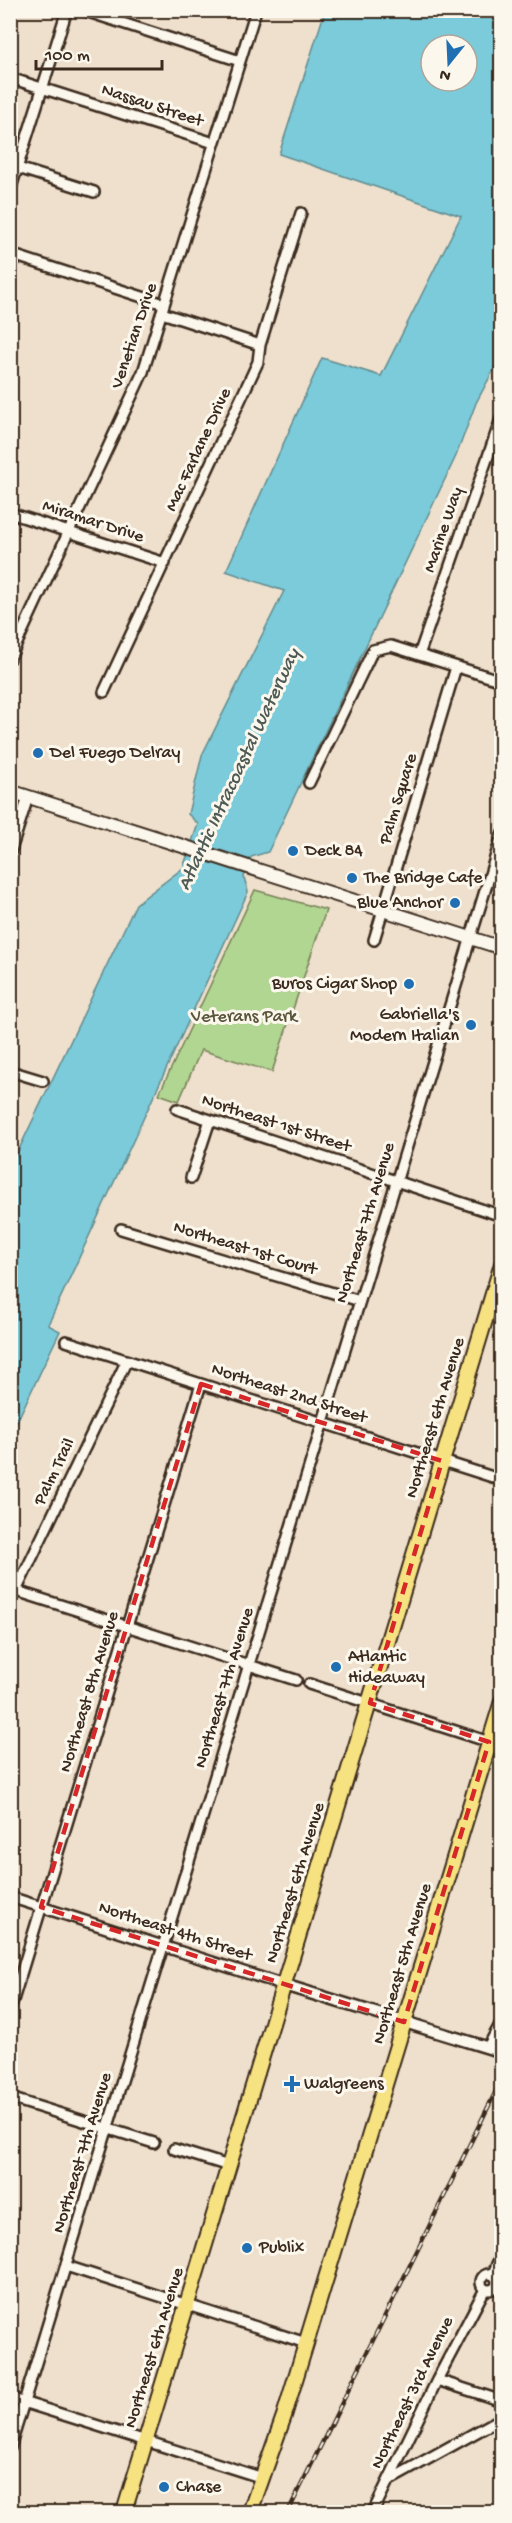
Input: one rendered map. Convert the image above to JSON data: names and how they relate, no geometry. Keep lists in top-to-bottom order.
{
  "streets": {
    "main road": ["Northeast 6th Avenue", "Northeast 5th Avenue"],
    "street": [
      "Nassau Street",
      "Venetian Drive",
      "Mac Farlane Drive",
      "Miramar Drive",
      "Marine Way",
      "Palm Square",
      "Northeast 1st Street",
      "Northeast 7th Avenue",
      "Northeast 1st Court",
      "Northeast 2nd Street",
      "Palm Trail",
      "Northeast 8th Avenue",
      "Northeast 4th Street",
      "Northeast 3rd Avenue"
    ]
  },
  "crossings": [
    ["Nassau Street", "Venetian Drive"],
    ["Venetian Drive", "Miramar Drive"],
    ["Mac Farlane Drive", "Miramar Drive"],
    ["Northeast 1st Street", "Northeast 7th Avenue"],
    ["Northeast 7th Avenue", "Northeast 1st Court"],
    ["Northeast 7th Avenue", "Northeast 2nd Street"],
    ["Northeast 7th Avenue", "Northeast 4th Street"],
    ["Northeast 2nd Street", "Northeast 6th Avenue"],
    ["Northeast 2nd Street", "Palm Trail"],
    ["Northeast 2nd Street", "Northeast 8th Avenue"],
    ["Northeast 6th Avenue", "Northeast 4th Street"],
    ["Northeast 8th Avenue", "Northeast 4th Street"],
    ["Northeast 4th Street", "Northeast 5th Avenue"]
  ],
  "water": ["Atlantic Intracoastal Waterway"],
  "parks": ["Veterans Park"],
  "places": {
    "other": [
      "Del Fuego Delray",
      "Deck 84",
      "The Bridge Cafe",
      "Blue Anchor",
      "Buros Cigar Shop",
      "Gabriella's Modern Italian",
      "Atlantic Hideaway",
      "Publix",
      "Chase"
    ],
    "health": ["Walgreens"]
  },
  "scale_bar": "100 m",
  "north": "bottom"
}
